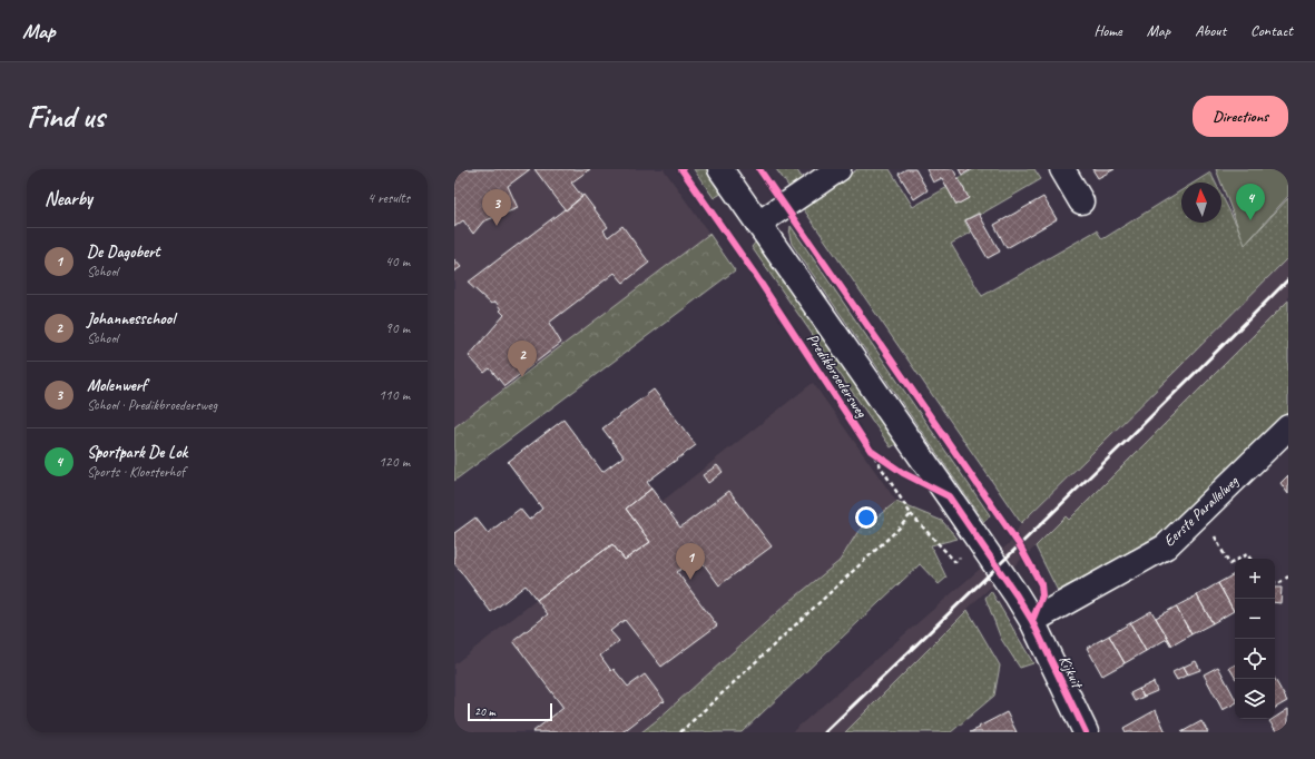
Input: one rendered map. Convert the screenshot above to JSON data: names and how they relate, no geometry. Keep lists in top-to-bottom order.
{
  "streets": {
    "street": ["Predikbroedersweg", "Eerste Parallelweg", "Kijkuit"]
  },
  "crossings": [
    ["Predikbroedersweg", "Kijkuit"],
    ["Eerste Parallelweg", "Kijkuit"]
  ],
  "scale_bar": "20 m",
  "north": "top",
  "page": {
    "header": "Map",
    "nav": [
      "Home",
      "Map",
      "About",
      "Contact"
    ],
    "buttons": "Directions",
    "title": "Find us",
    "heading": ["Nearby", "4 results"],
    "pins": [
      "4",
      "3",
      "2",
      "1"
    ],
    "list": [
      {
        "mark": "1",
        "name": "De Dagobert",
        "note": "School",
        "value": "40 m"
      },
      {
        "mark": "2",
        "name": "Johannesschool",
        "note": "School",
        "value": "90 m"
      },
      {
        "mark": "3",
        "name": "Molenwerf",
        "note": "School · Predikbroedersweg",
        "value": "110 m"
      },
      {
        "mark": "4",
        "name": "Sportpark De Lok",
        "note": "Sports · Kloosterhof",
        "value": "120 m"
      }
    ],
    "map_buttons": ["+", "−"],
    "scale": "20 m"
  }
}
